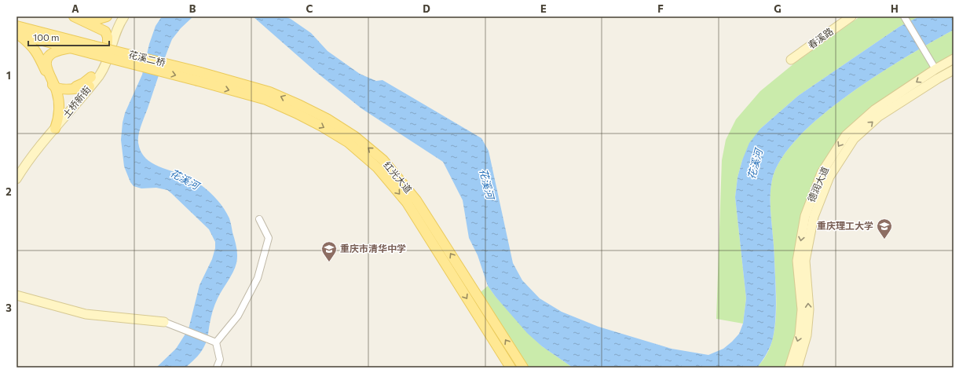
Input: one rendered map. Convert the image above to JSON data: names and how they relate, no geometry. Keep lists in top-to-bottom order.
{
  "streets": {
    "main road": [
      "春溪路",
      "花溪二桥",
      "土桥新街",
      "红光大道",
      "德润大道"
    ]
  },
  "crossings": [
    ["花溪二桥", "红光大道"]
  ],
  "water": ["花溪河"],
  "places": {
    "school or university": ["重庆理工大学", "重庆市清华中学"]
  },
  "scale_bar": "100 m",
  "grid": {
    "columns": [
      "A",
      "B",
      "C",
      "D",
      "E",
      "F",
      "G",
      "H"
    ],
    "rows": ["1", "2", "3"]
  }
}
